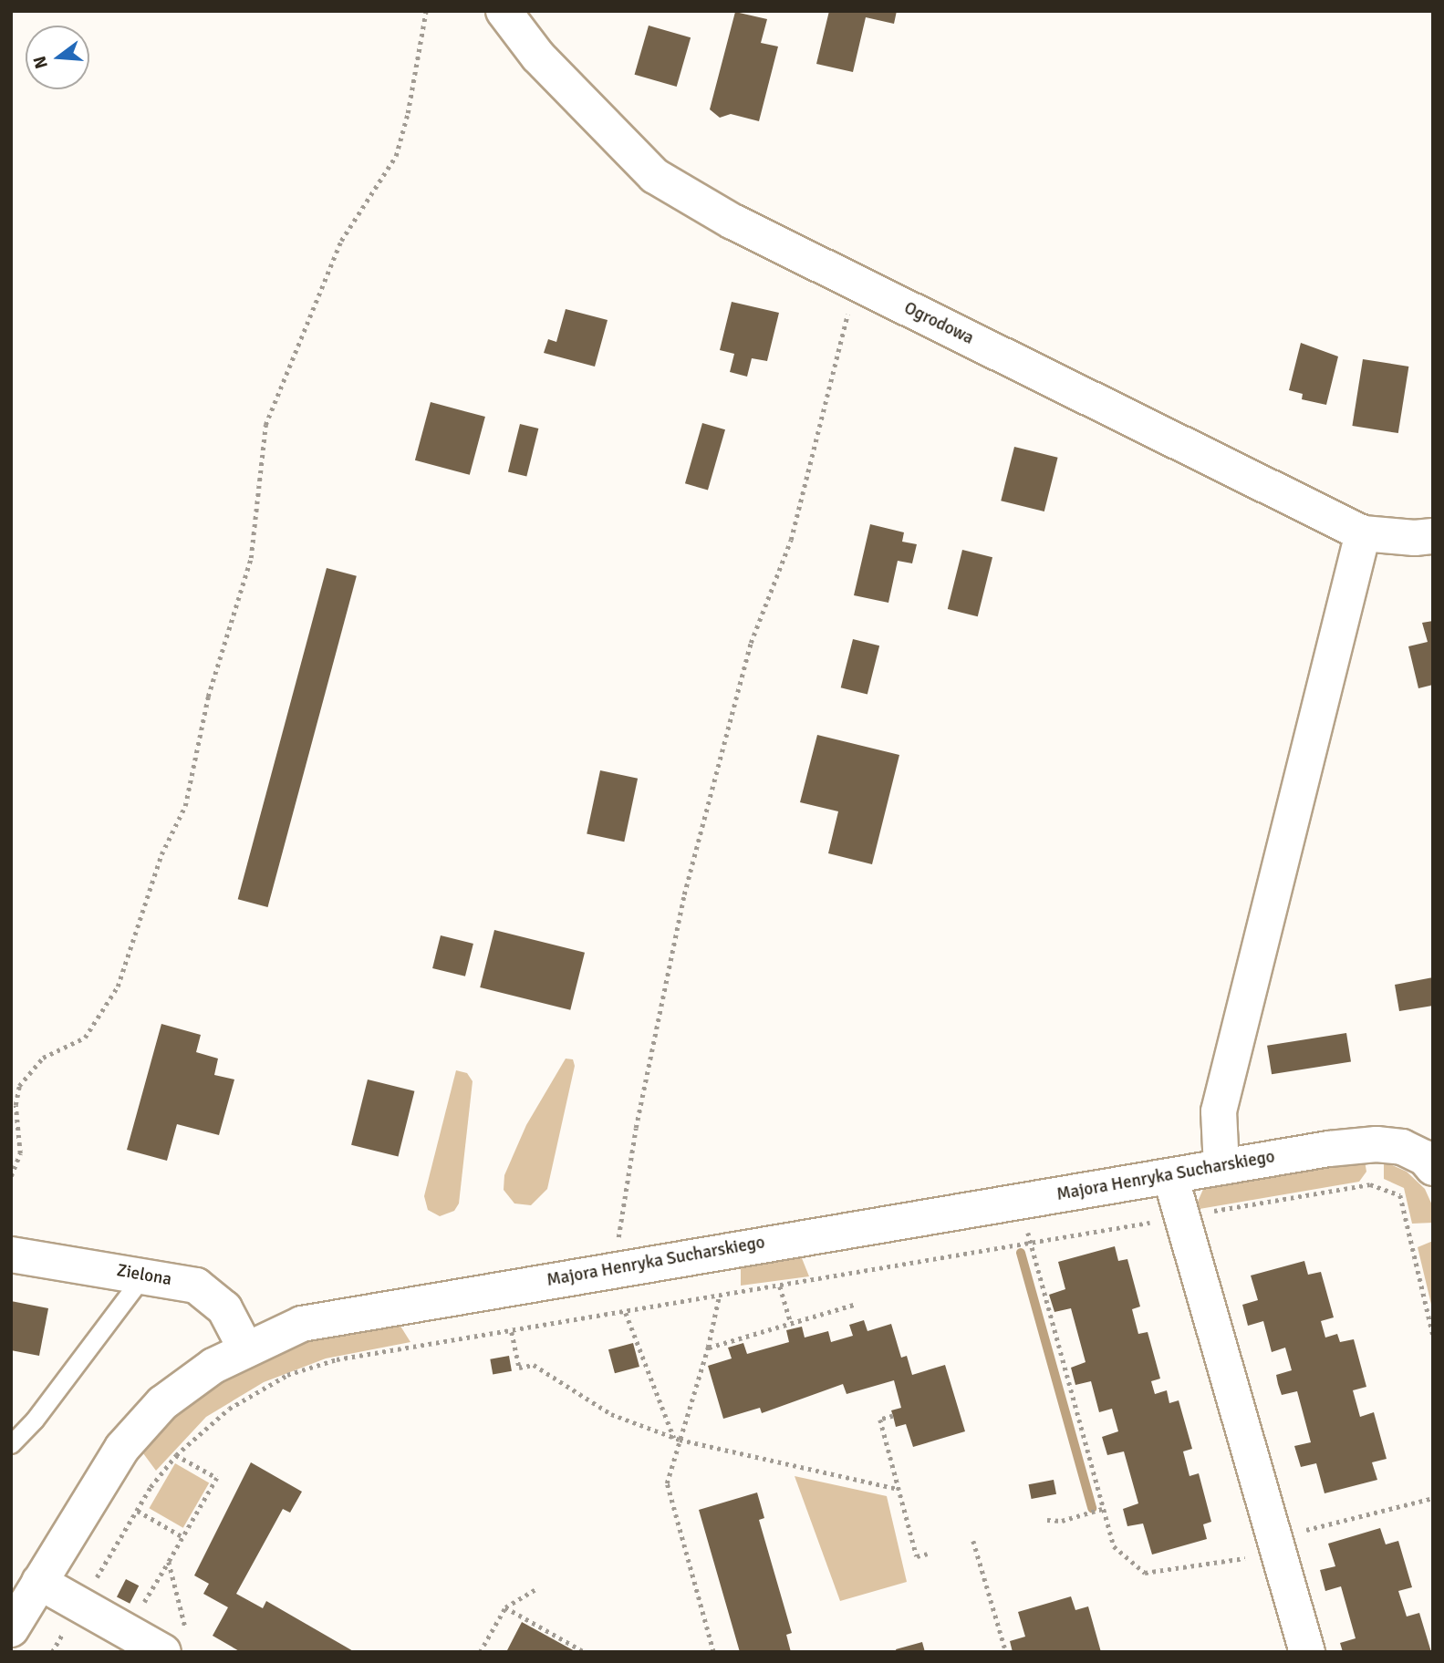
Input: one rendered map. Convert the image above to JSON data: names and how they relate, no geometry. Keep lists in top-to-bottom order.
{
  "streets": {
    "street": ["Ogrodowa", "Majora Henryka Sucharskiego", "Zielona"]
  },
  "crossings": [
    ["Majora Henryka Sucharskiego", "Zielona"]
  ],
  "north": "left"
}
